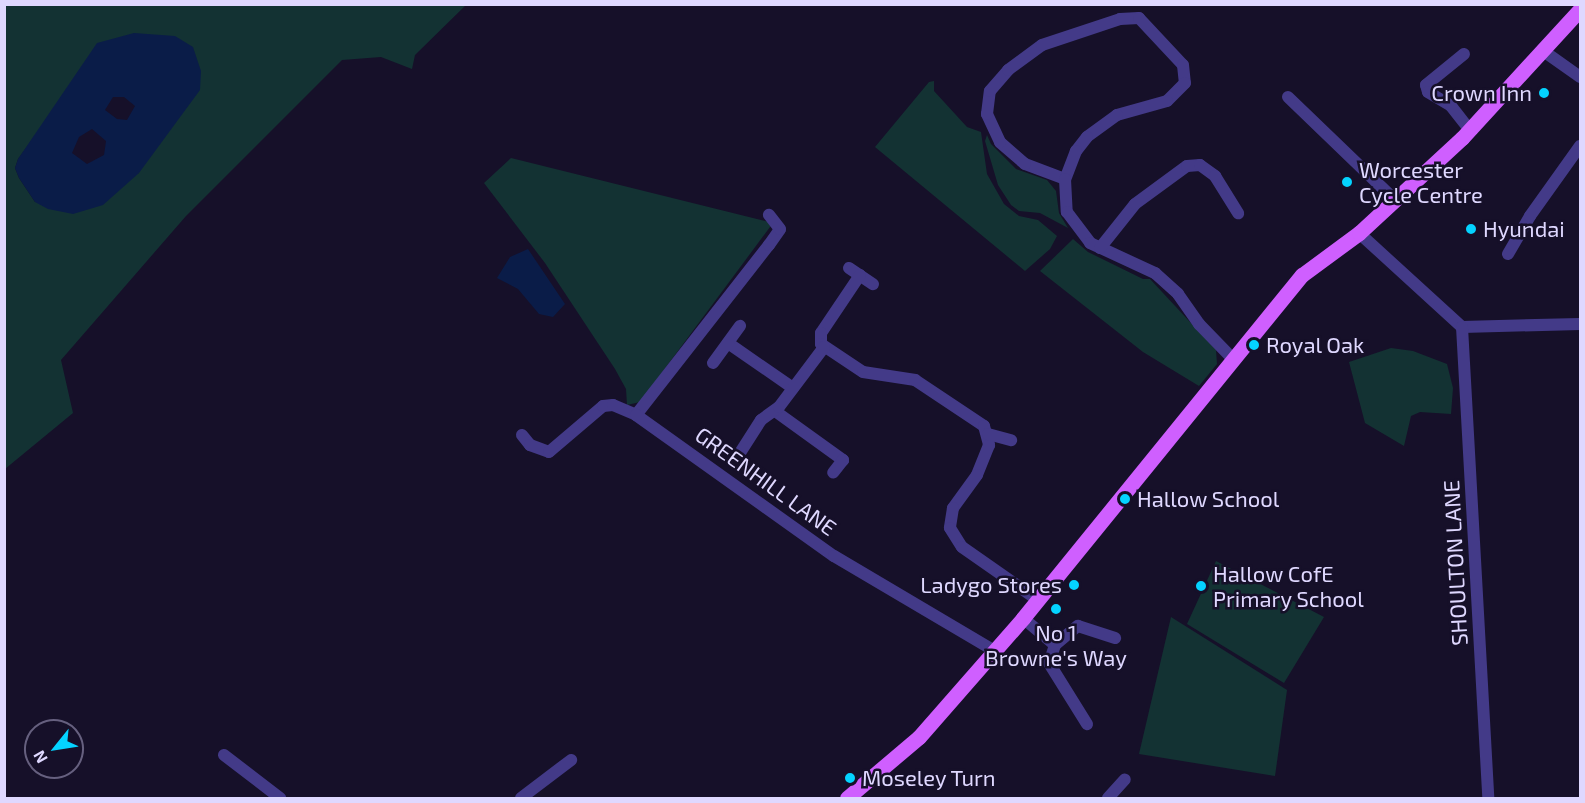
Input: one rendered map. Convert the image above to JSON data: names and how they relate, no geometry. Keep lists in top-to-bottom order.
{
  "streets": {
    "street": ["GREENHILL LANE", "SHOULTON LANE"]
  },
  "places": [
    "Crown Inn",
    "Worcester Cycle Centre",
    "Hyundai",
    "Royal Oak",
    "Hallow School",
    "Ladygo Stores",
    "Hallow CofE Primary School",
    "No 1 Browne's Way",
    "Moseley Turn"
  ],
  "north": "bottom left"
}
